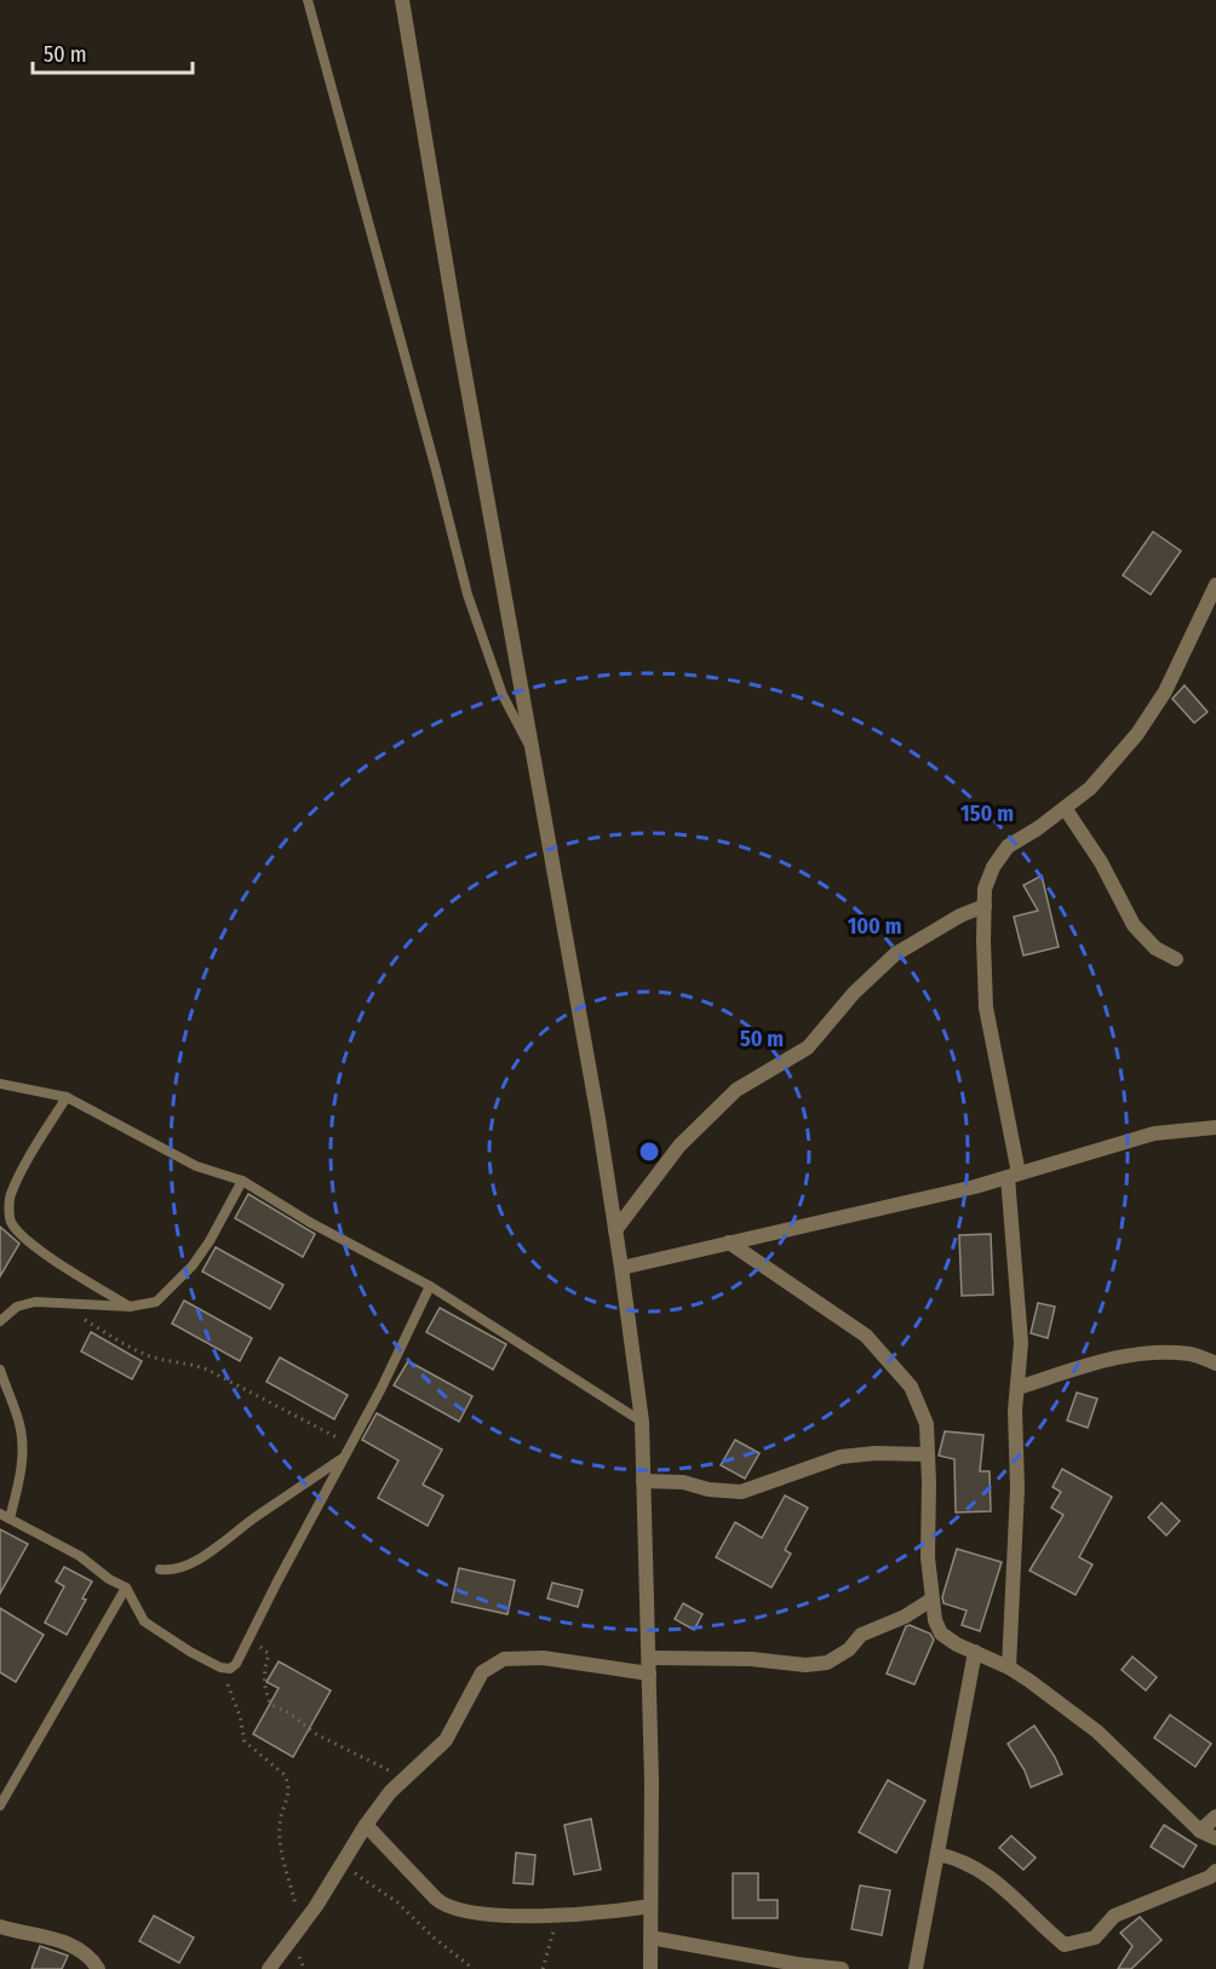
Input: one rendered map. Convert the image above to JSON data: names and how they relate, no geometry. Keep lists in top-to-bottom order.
{
  "scale_bar": "50 m",
  "rings": ["150 m", "100 m", "50 m"]
}
